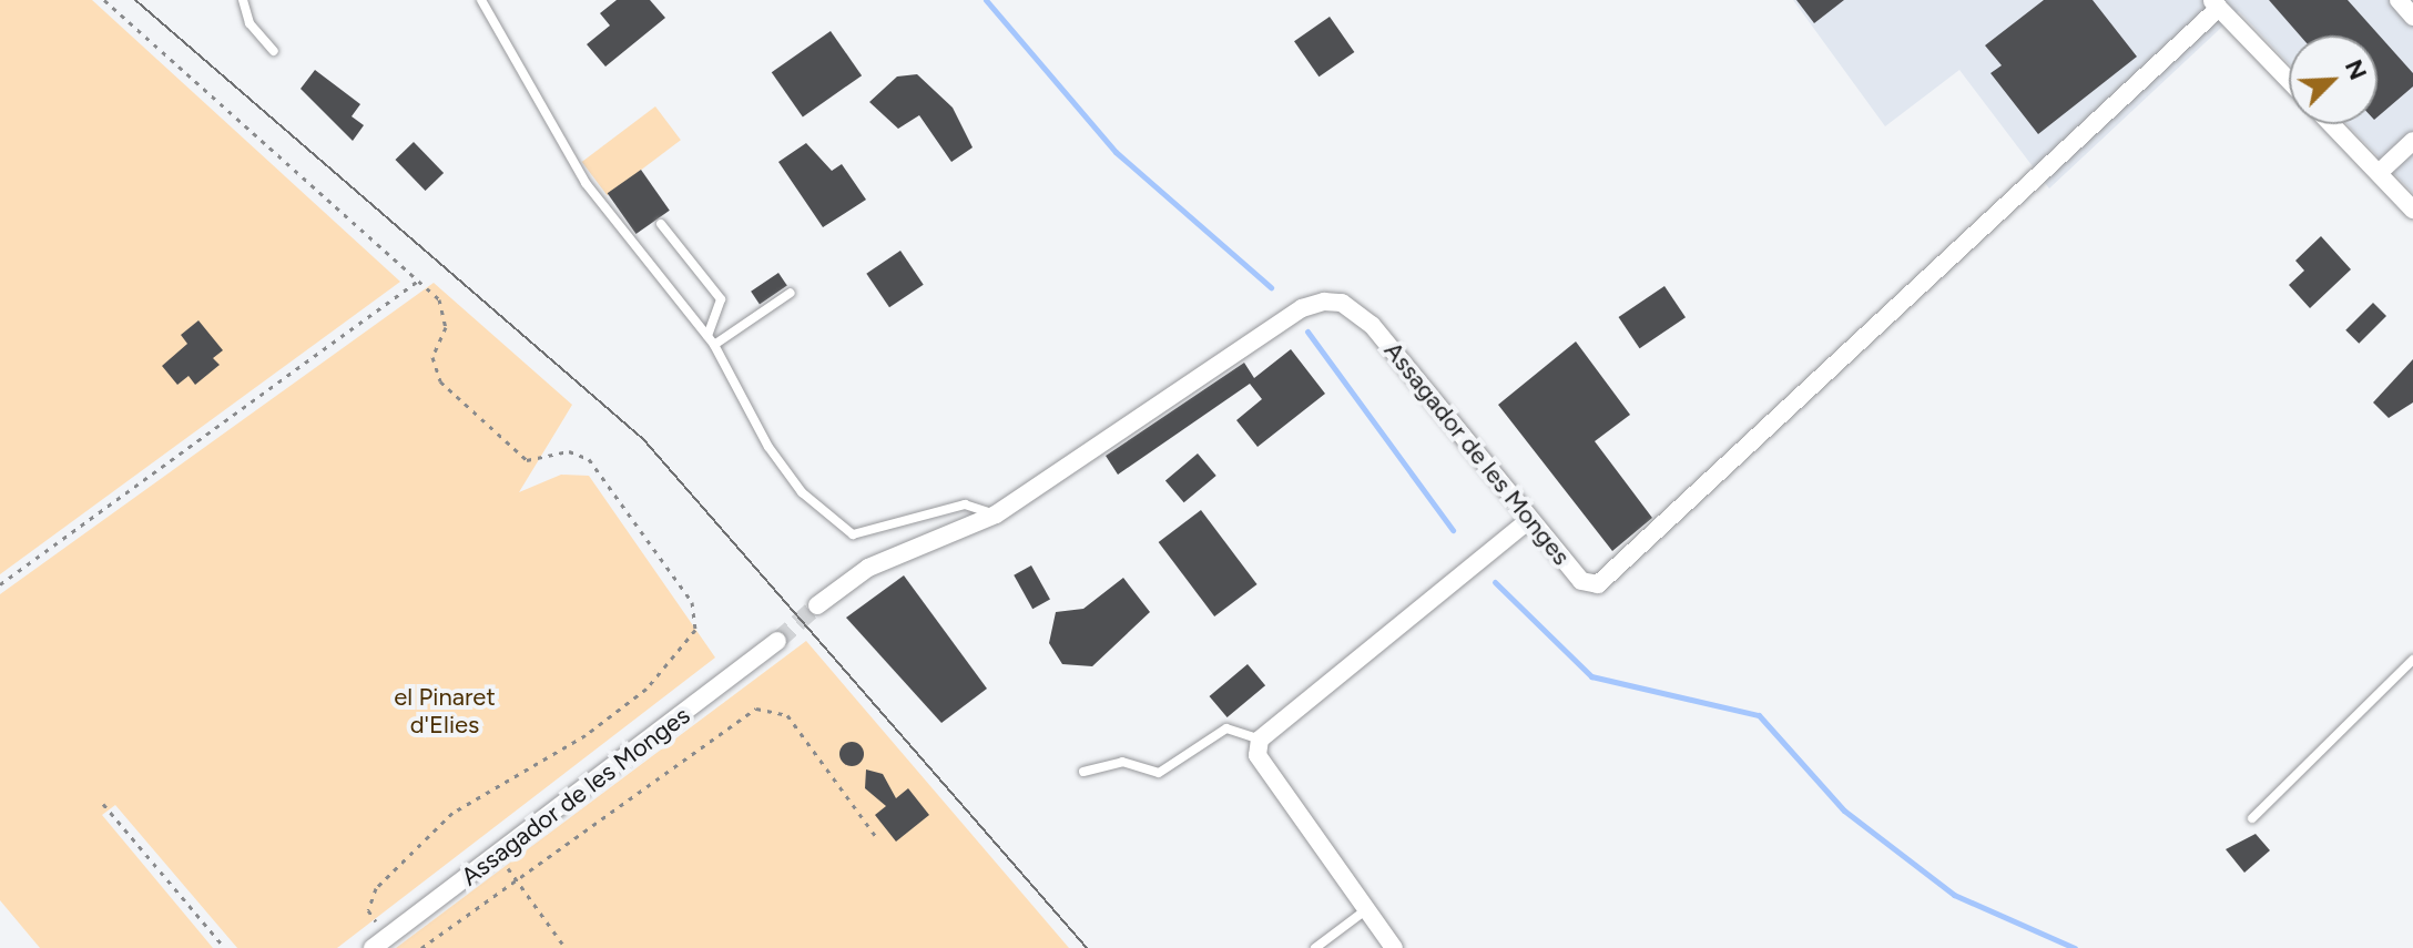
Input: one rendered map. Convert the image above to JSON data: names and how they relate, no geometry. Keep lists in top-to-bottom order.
{
  "streets": {
    "street": ["Assagador de les Monges"]
  },
  "parks": ["el Pinaret d'Elies"],
  "north": "top right"
}
